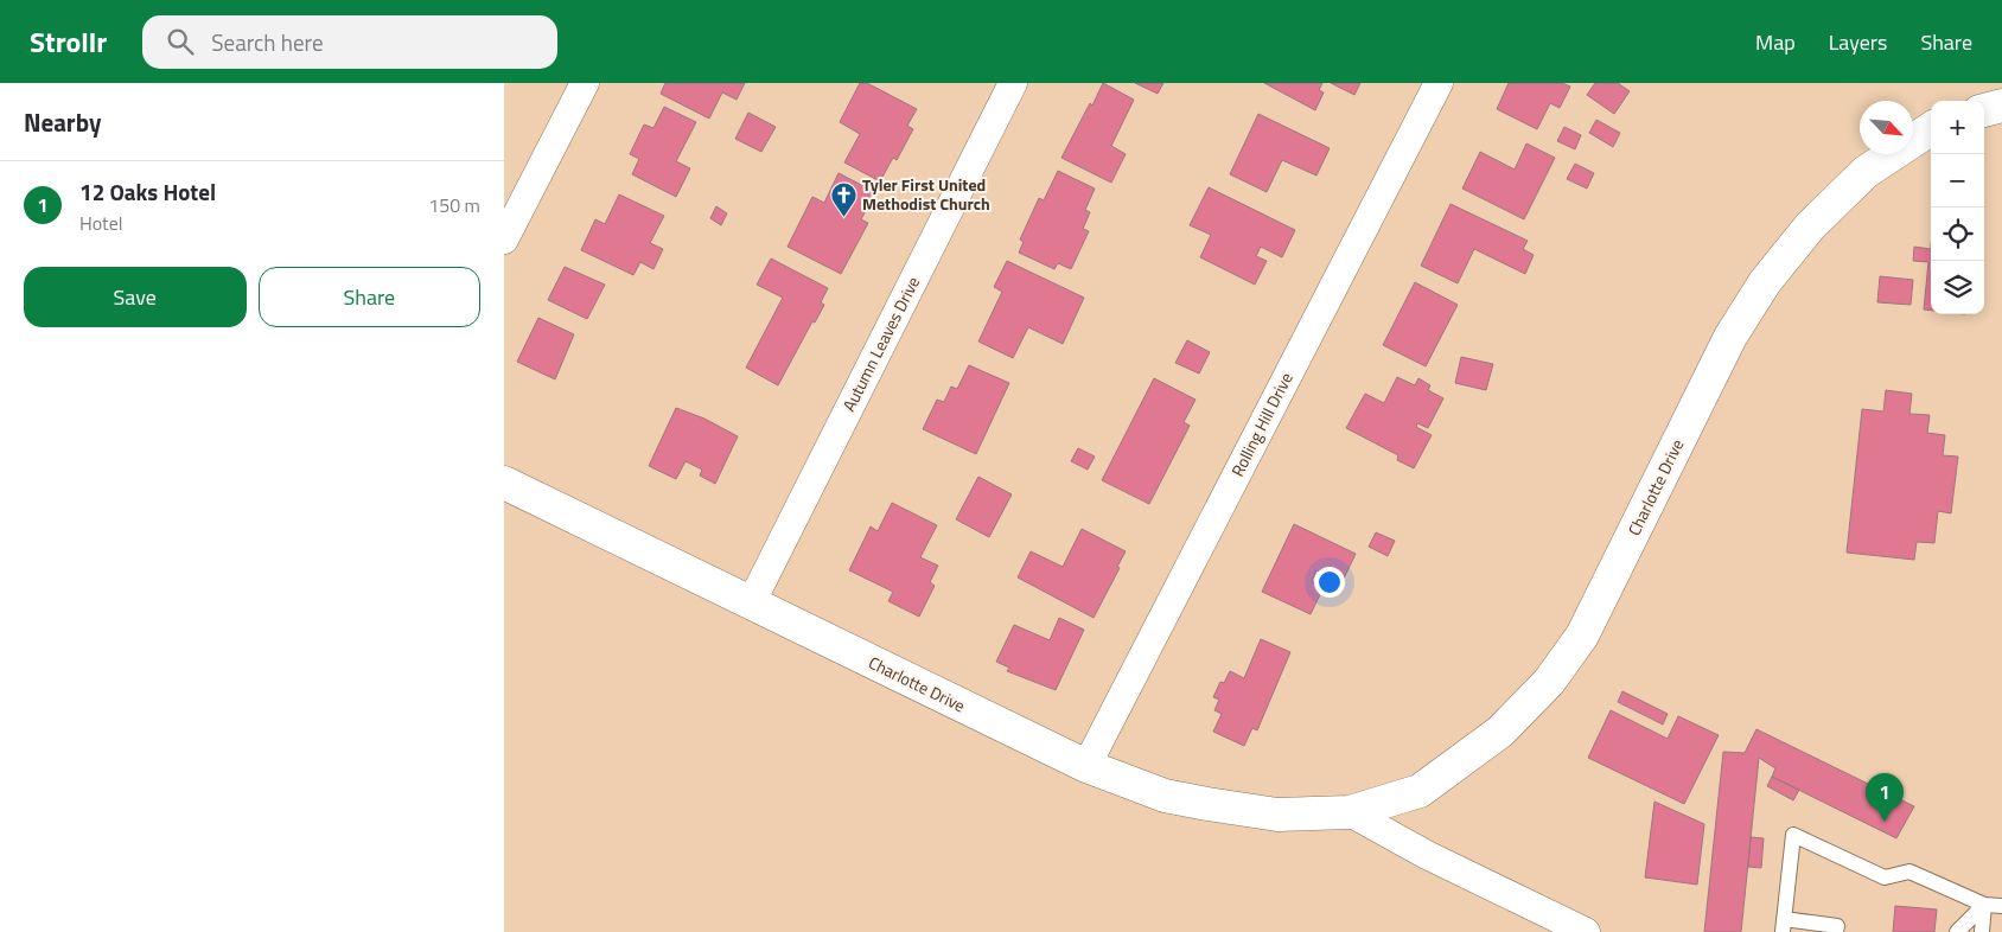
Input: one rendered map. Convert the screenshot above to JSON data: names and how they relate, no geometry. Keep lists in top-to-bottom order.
{
  "streets": {
    "street": ["Autumn Leaves Drive", "Rolling Hill Drive", "Charlotte Drive"]
  },
  "crossings": [
    ["Autumn Leaves Drive", "Charlotte Drive"],
    ["Rolling Hill Drive", "Charlotte Drive"]
  ],
  "places": {
    "church": ["Tyler First United Methodist Church"]
  },
  "north": "bottom right",
  "page": {
    "header": "Strollr",
    "search": "Search here",
    "nav": ["Map", "Layers", "Share"],
    "heading": "Nearby",
    "map_buttons": ["+", "−"],
    "list": [
      {
        "mark": "1",
        "name": "12 Oaks Hotel",
        "note": "Hotel",
        "value": "150 m"
      }
    ],
    "buttons": ["Save", "Share"],
    "pins": "1"
  }
}
